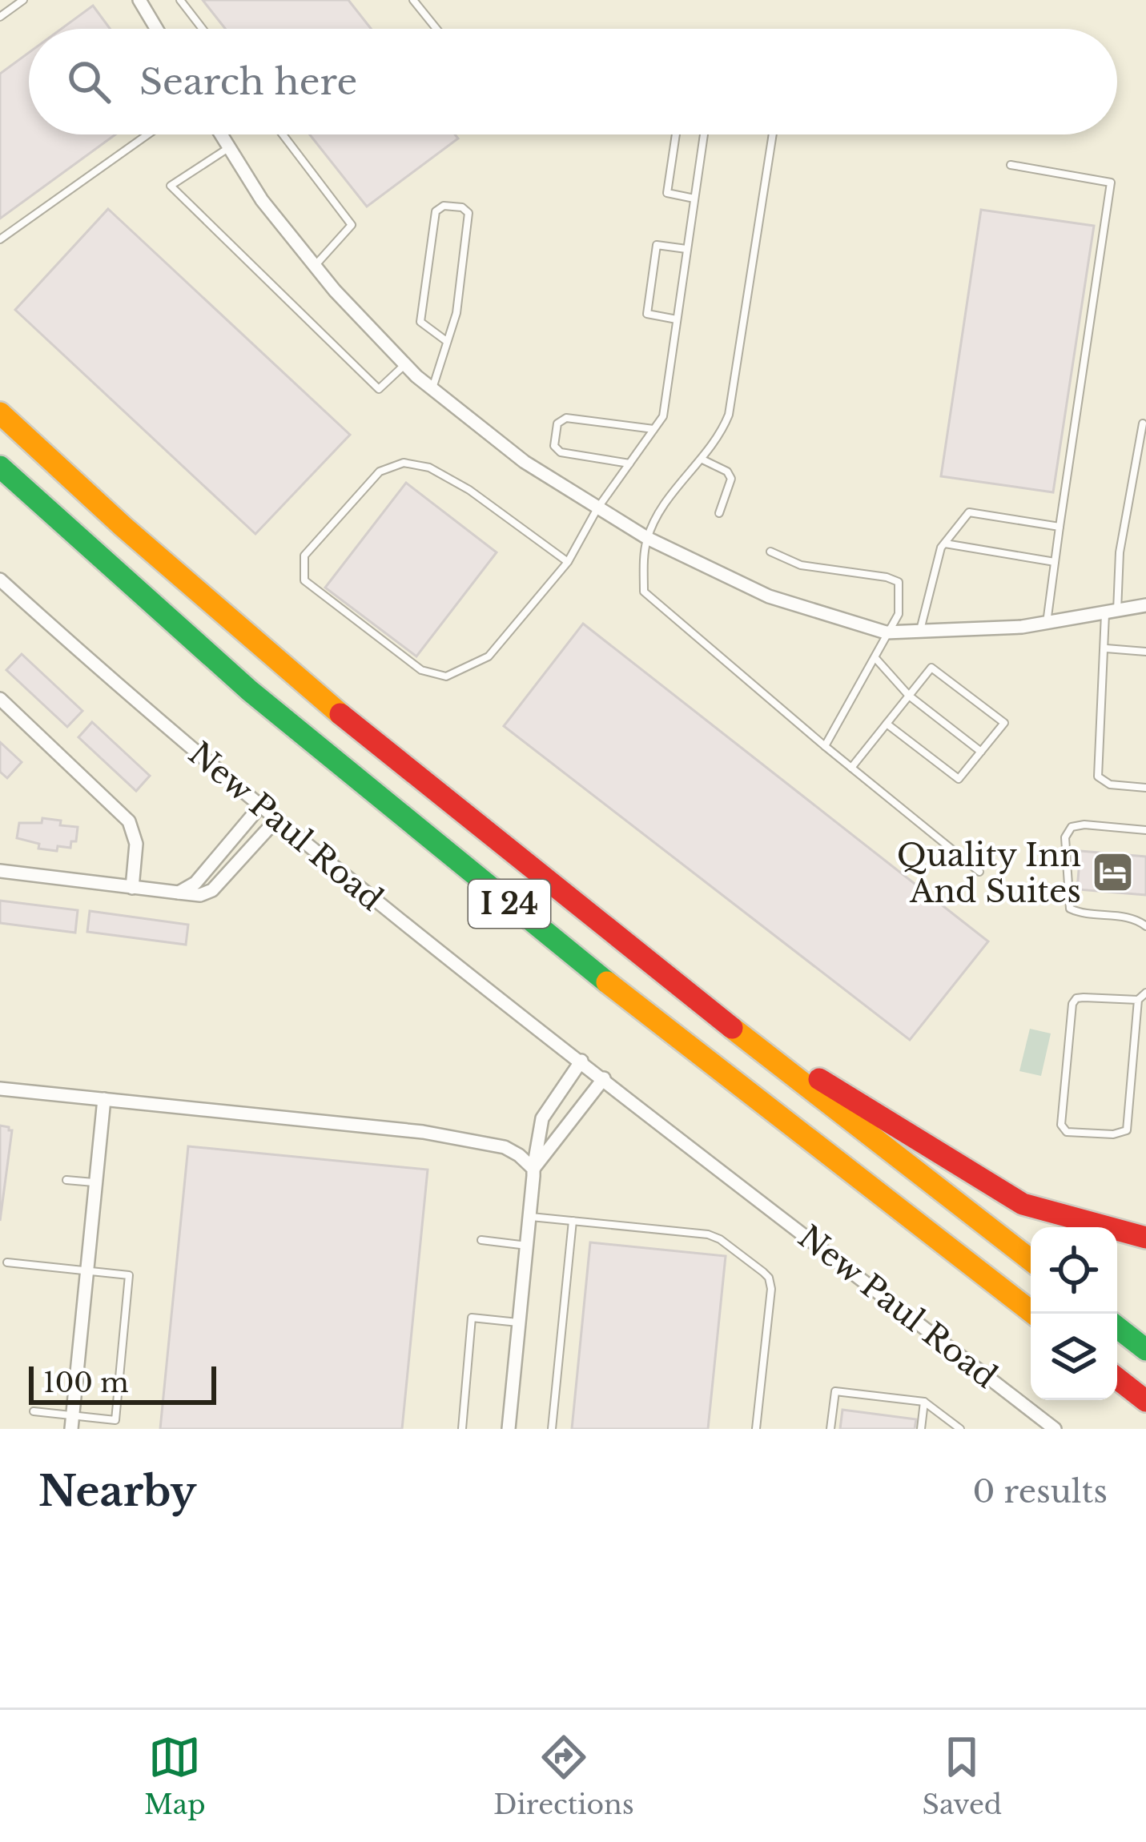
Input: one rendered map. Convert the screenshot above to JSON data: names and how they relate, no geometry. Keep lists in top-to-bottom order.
{
  "streets": {
    "highway": ["I 24"],
    "street": ["New Paul Road"]
  },
  "places": {
    "hotel": ["Quality Inn And Suites"]
  },
  "scale_bar": "100 m",
  "page": {
    "search": "Search here",
    "scale": "100 m",
    "heading": ["Nearby", "0 results"],
    "nav": ["Map", "Directions", "Saved"]
  }
}
